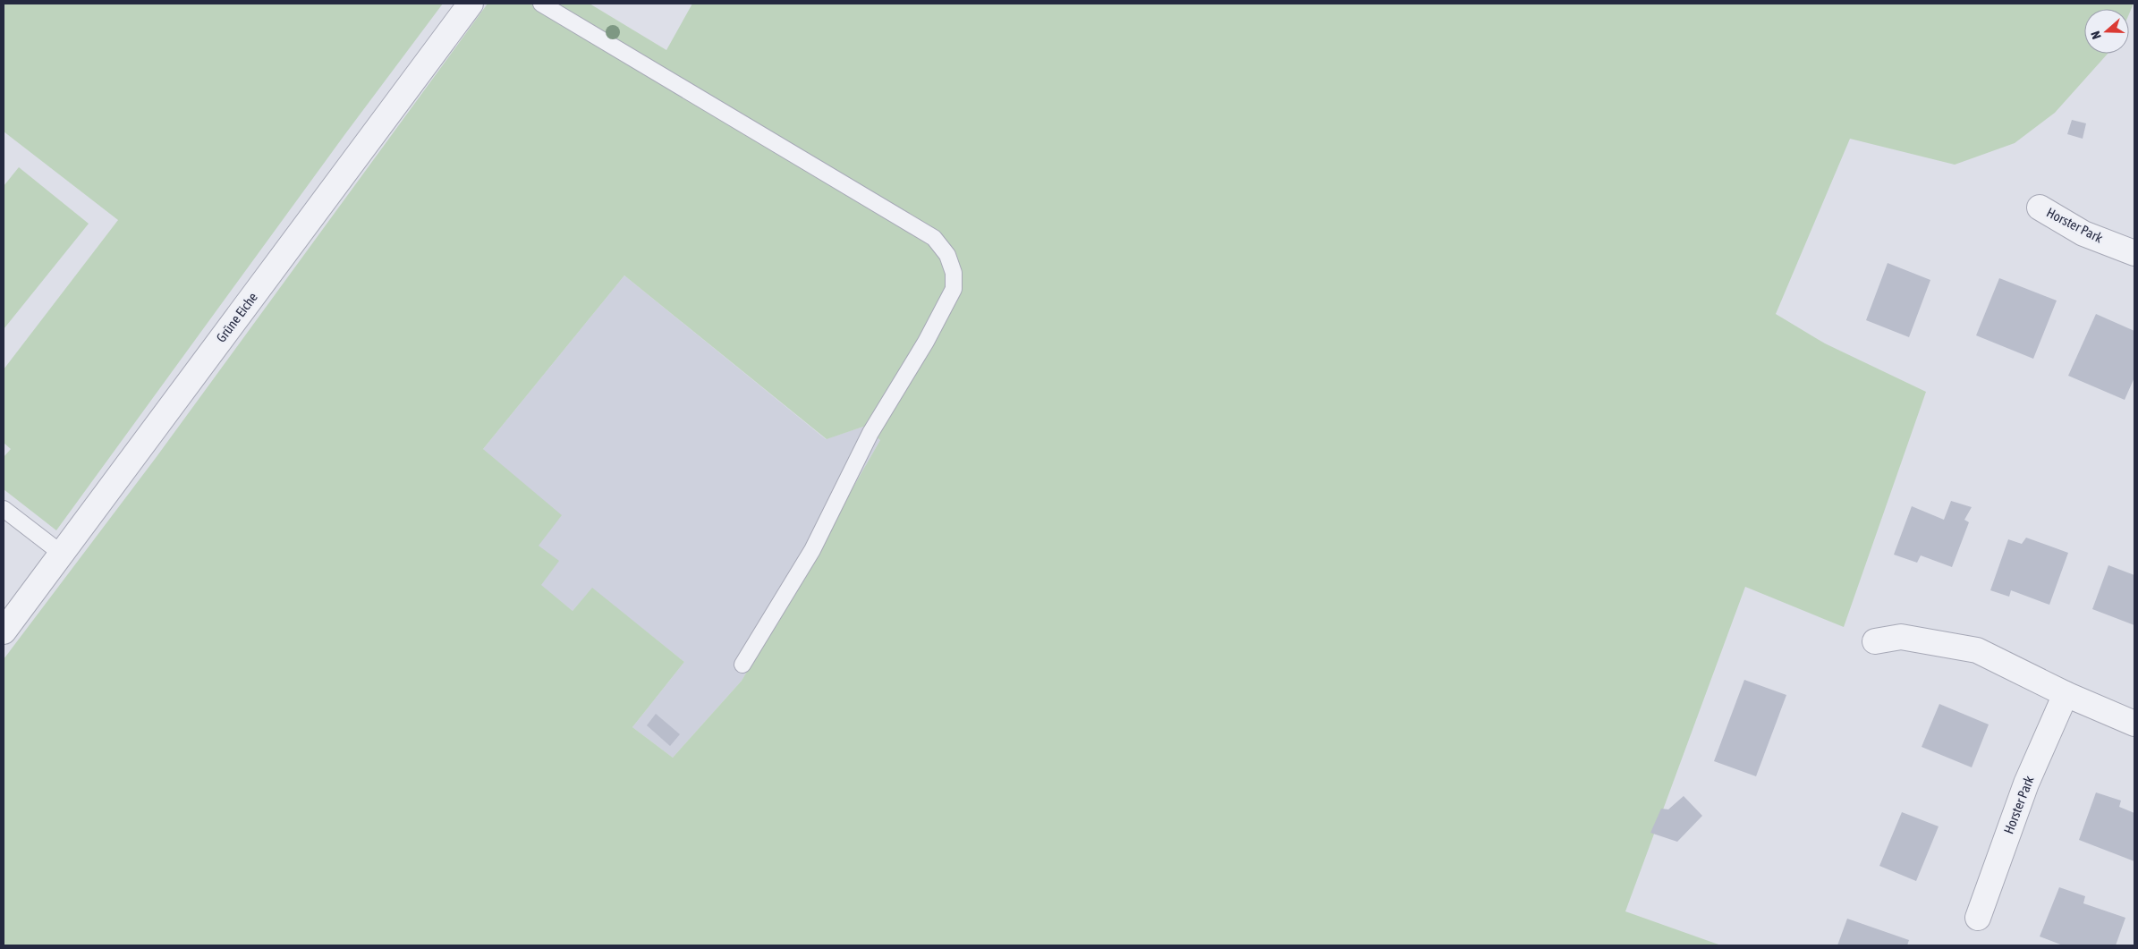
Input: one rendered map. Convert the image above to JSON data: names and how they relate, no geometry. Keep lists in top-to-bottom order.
{
  "streets": {
    "street": ["Horster Park", "Grüne Eiche"]
  },
  "north": "left"
}
